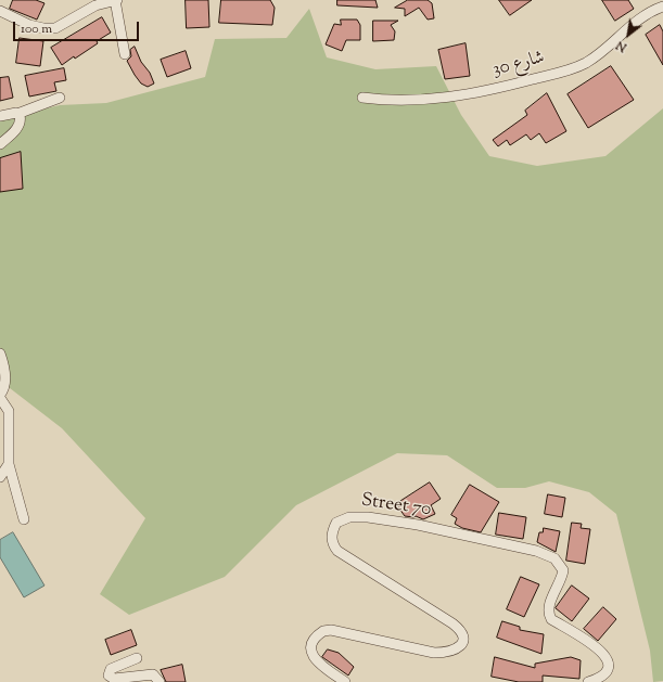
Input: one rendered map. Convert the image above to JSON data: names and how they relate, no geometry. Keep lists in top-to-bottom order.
{
  "streets": {
    "street": ["شارع 30", "Street 70"]
  },
  "scale_bar": "100 m",
  "north": "bottom left"
}
